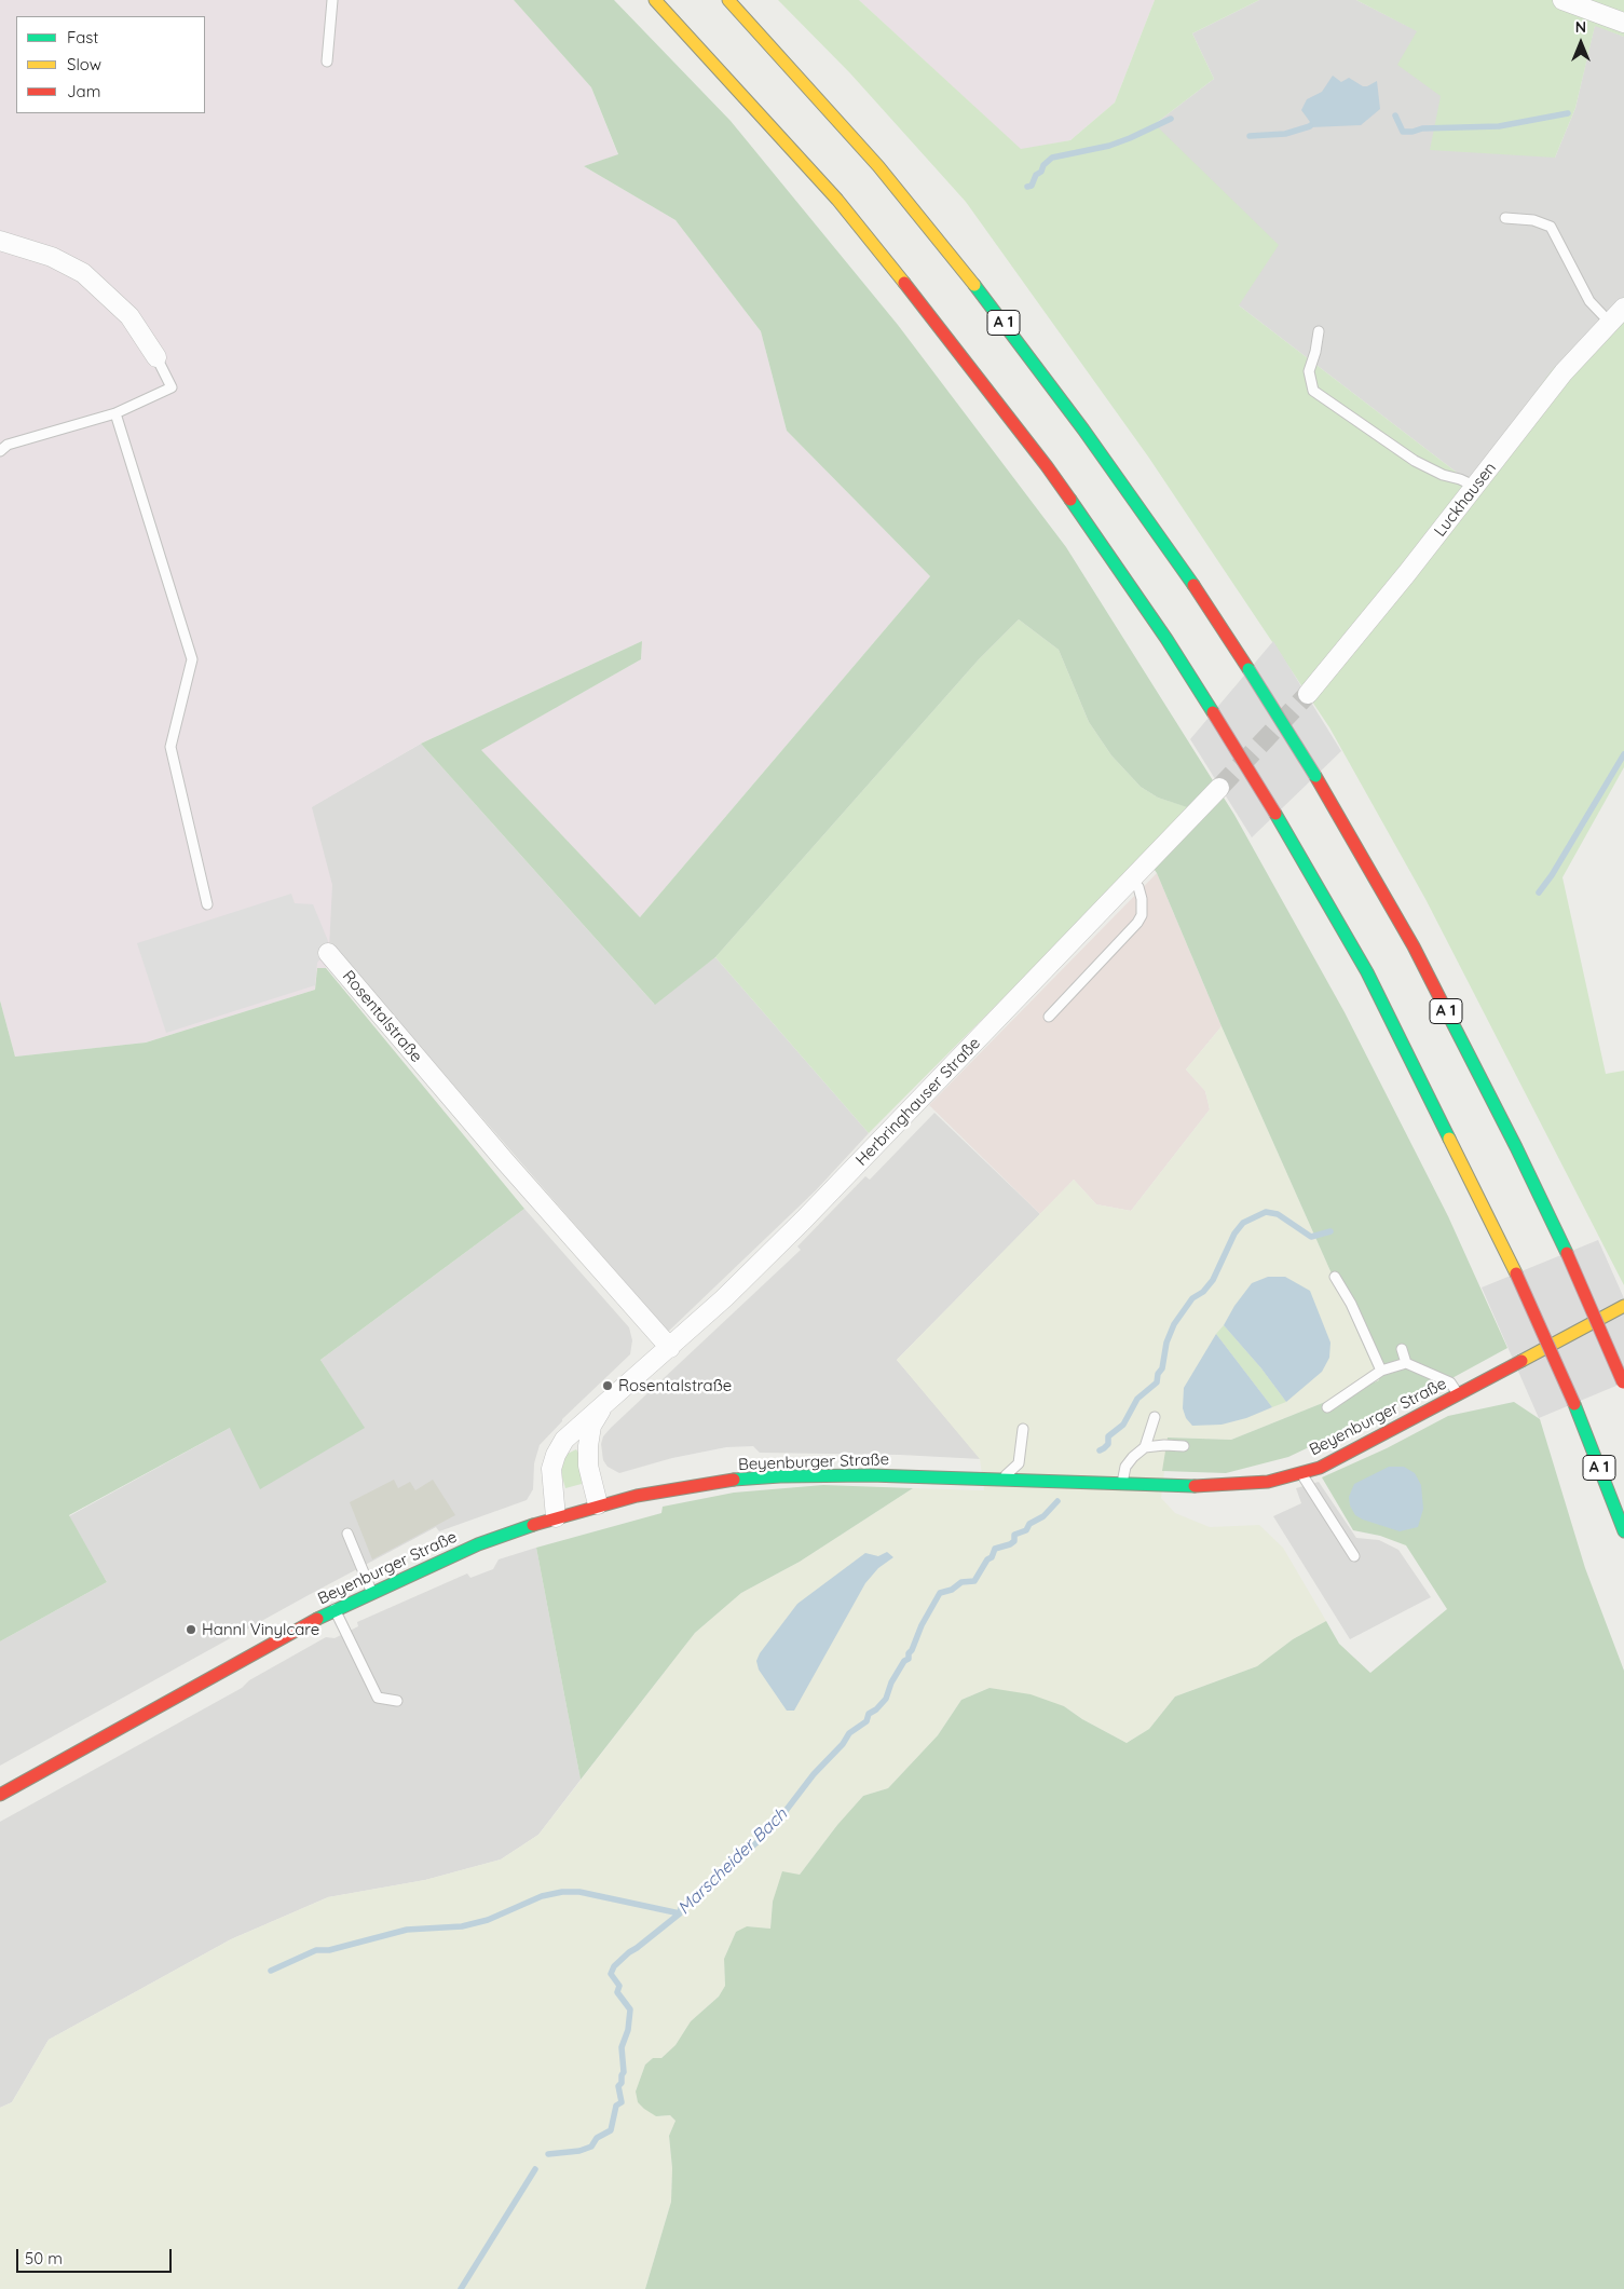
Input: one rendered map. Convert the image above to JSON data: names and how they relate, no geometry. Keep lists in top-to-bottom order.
{
  "streets": {
    "main road": ["A 1", "Beyenburger Straße"],
    "street": ["Luckhausen", "Rosentalstraße", "Herbringhauser Straße"]
  },
  "crossings": [
    ["Rosentalstraße", "Herbringhauser Straße"],
    ["Herbringhauser Straße", "Beyenburger Straße"]
  ],
  "water": ["Marscheider Bach"],
  "places": ["Rosentalstraße", "Hannl Vinylcare"],
  "legend": ["Fast", "Slow", "Jam"],
  "scale_bar": "50 m",
  "north": "top"
}
